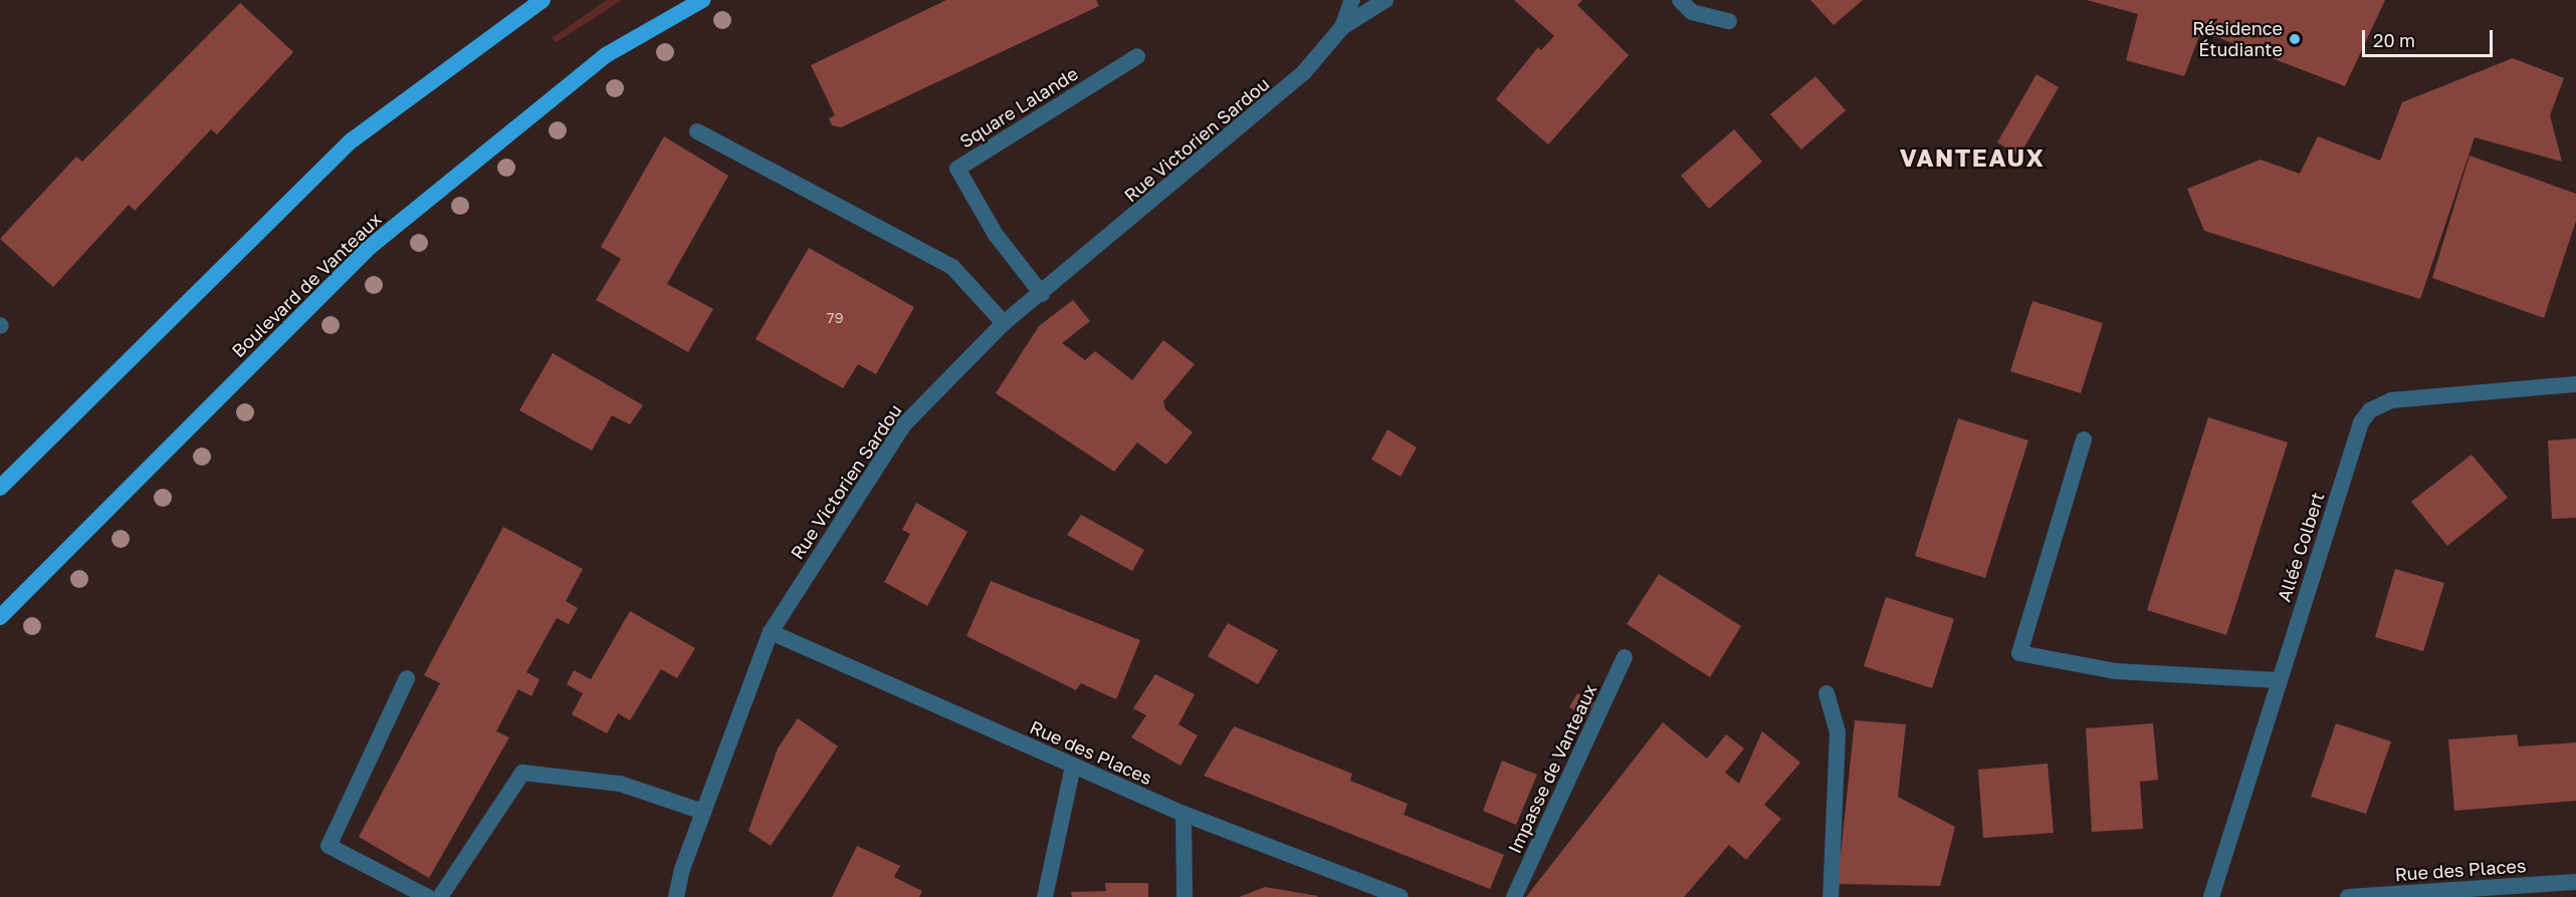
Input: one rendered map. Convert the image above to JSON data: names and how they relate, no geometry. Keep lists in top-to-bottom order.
{
  "streets": {
    "main road": ["Boulevard de Vanteaux"],
    "street": [
      "Square Lalande",
      "Rue Victorien Sardou",
      "Allée Colbert",
      "Rue des Places",
      "Impasse de Vanteaux"
    ]
  },
  "crossings": [
    ["Square Lalande", "Rue Victorien Sardou"],
    ["Rue Victorien Sardou", "Rue des Places"]
  ],
  "districts": ["VANTEAUX"],
  "places": ["Résidence Étudiante"],
  "house_numbers": ["79"],
  "scale_bar": "20 m"
}
